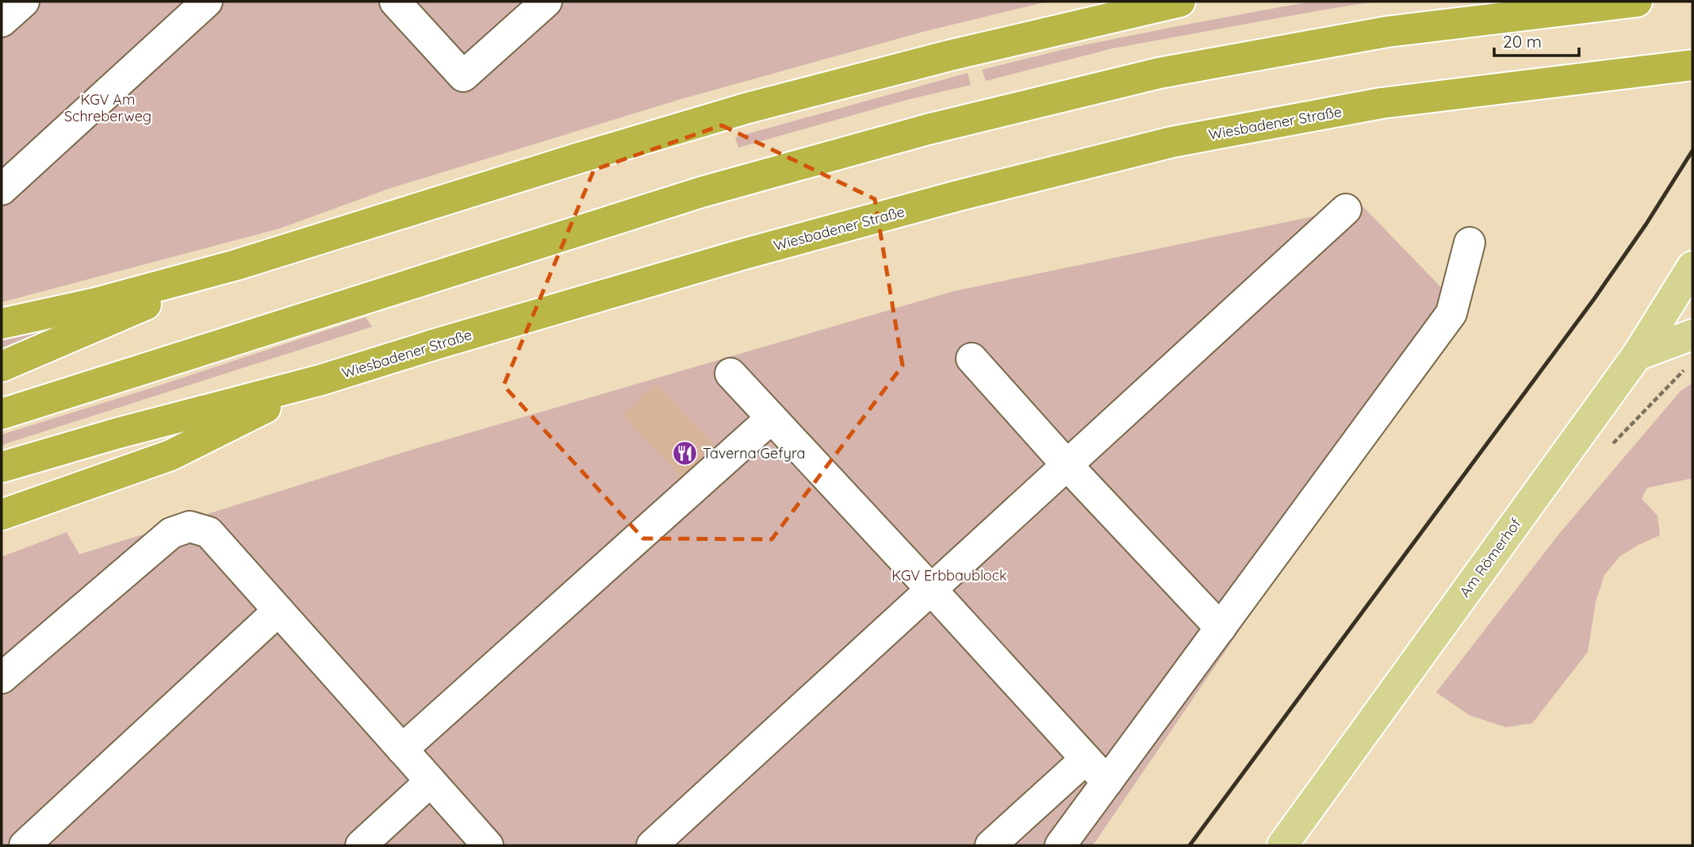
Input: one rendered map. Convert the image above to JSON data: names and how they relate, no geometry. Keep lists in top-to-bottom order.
{
  "streets": {
    "highway": ["Wiesbadener Straße"],
    "main road": ["Am Römerhof"]
  },
  "parks": ["KGV Am Schreberweg", "KGV Erbbaublock"],
  "places": {
    "restaurant": ["Taverna Gefyra"]
  },
  "scale_bar": "20 m"
}
